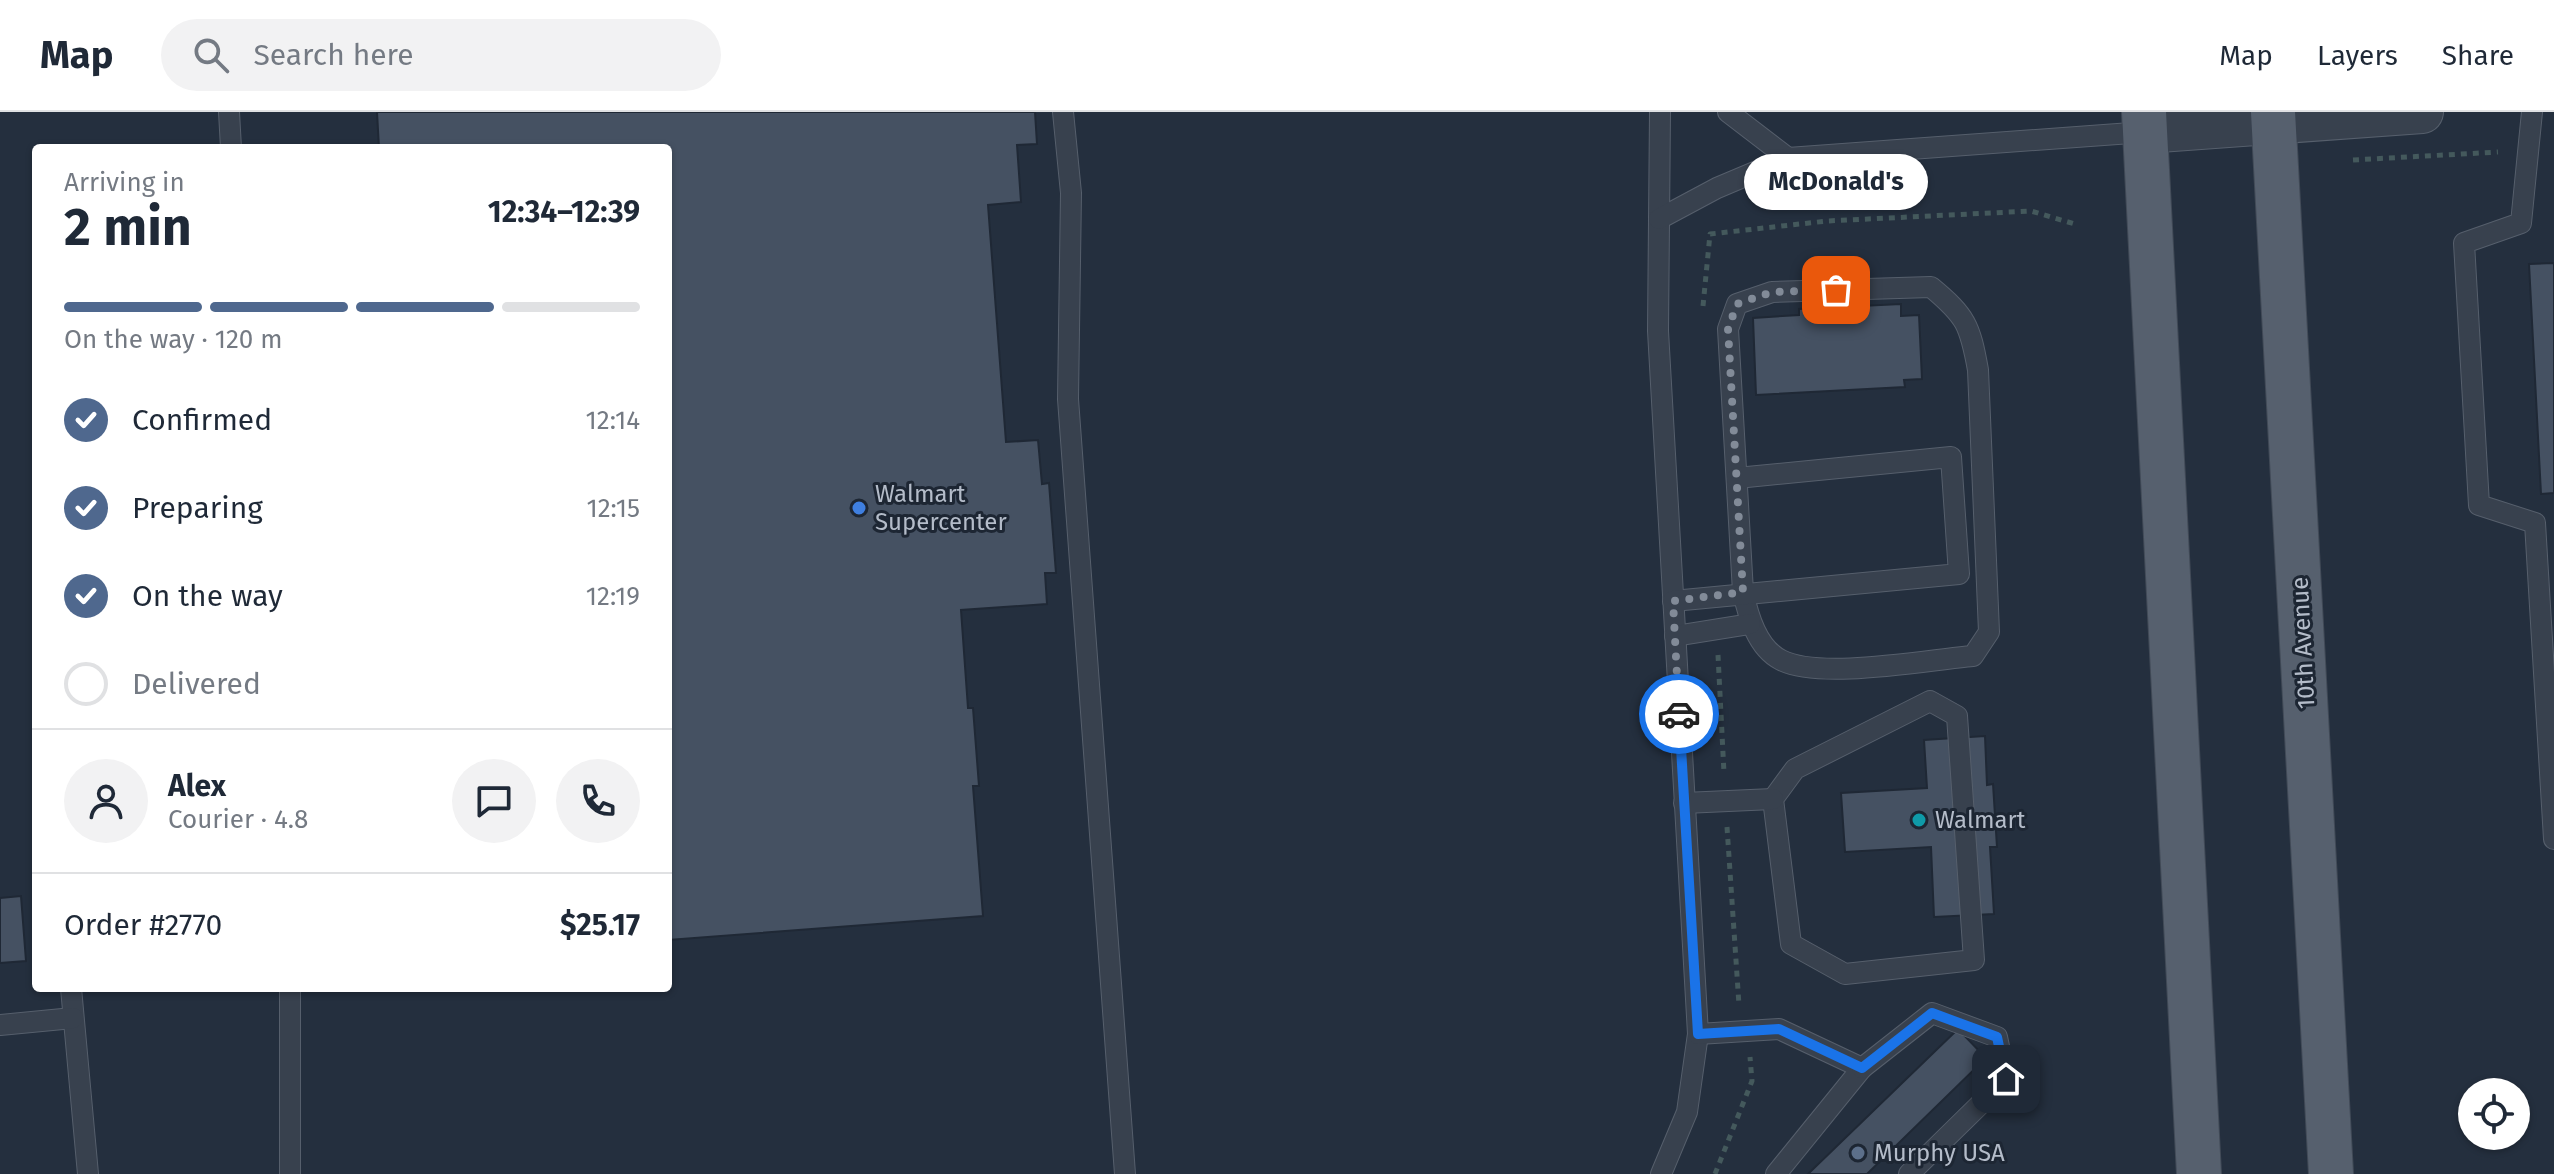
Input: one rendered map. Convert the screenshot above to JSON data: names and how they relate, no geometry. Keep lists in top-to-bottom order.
{
  "streets": {
    "main road": ["10th Avenue"]
  },
  "places": [
    "McDonald's",
    "Walmart Supercenter",
    "Walmart",
    "Murphy USA"
  ],
  "page": {
    "header": "Map",
    "search": "Search here",
    "nav": ["Map", "Layers", "Share"],
    "heading": ["2 min", "Arriving in", "12:34–12:39"],
    "panel": [
      "Alex",
      "Courier · 4.8",
      "Order #2770",
      "$25.17"
    ],
    "bubble": "McDonald's",
    "bar": "On the way · 120 m",
    "list": [
      ["Confirmed", "12:14"],
      ["Preparing", "12:15"],
      ["On the way", "12:19"],
      "Delivered"
    ]
  }
}
